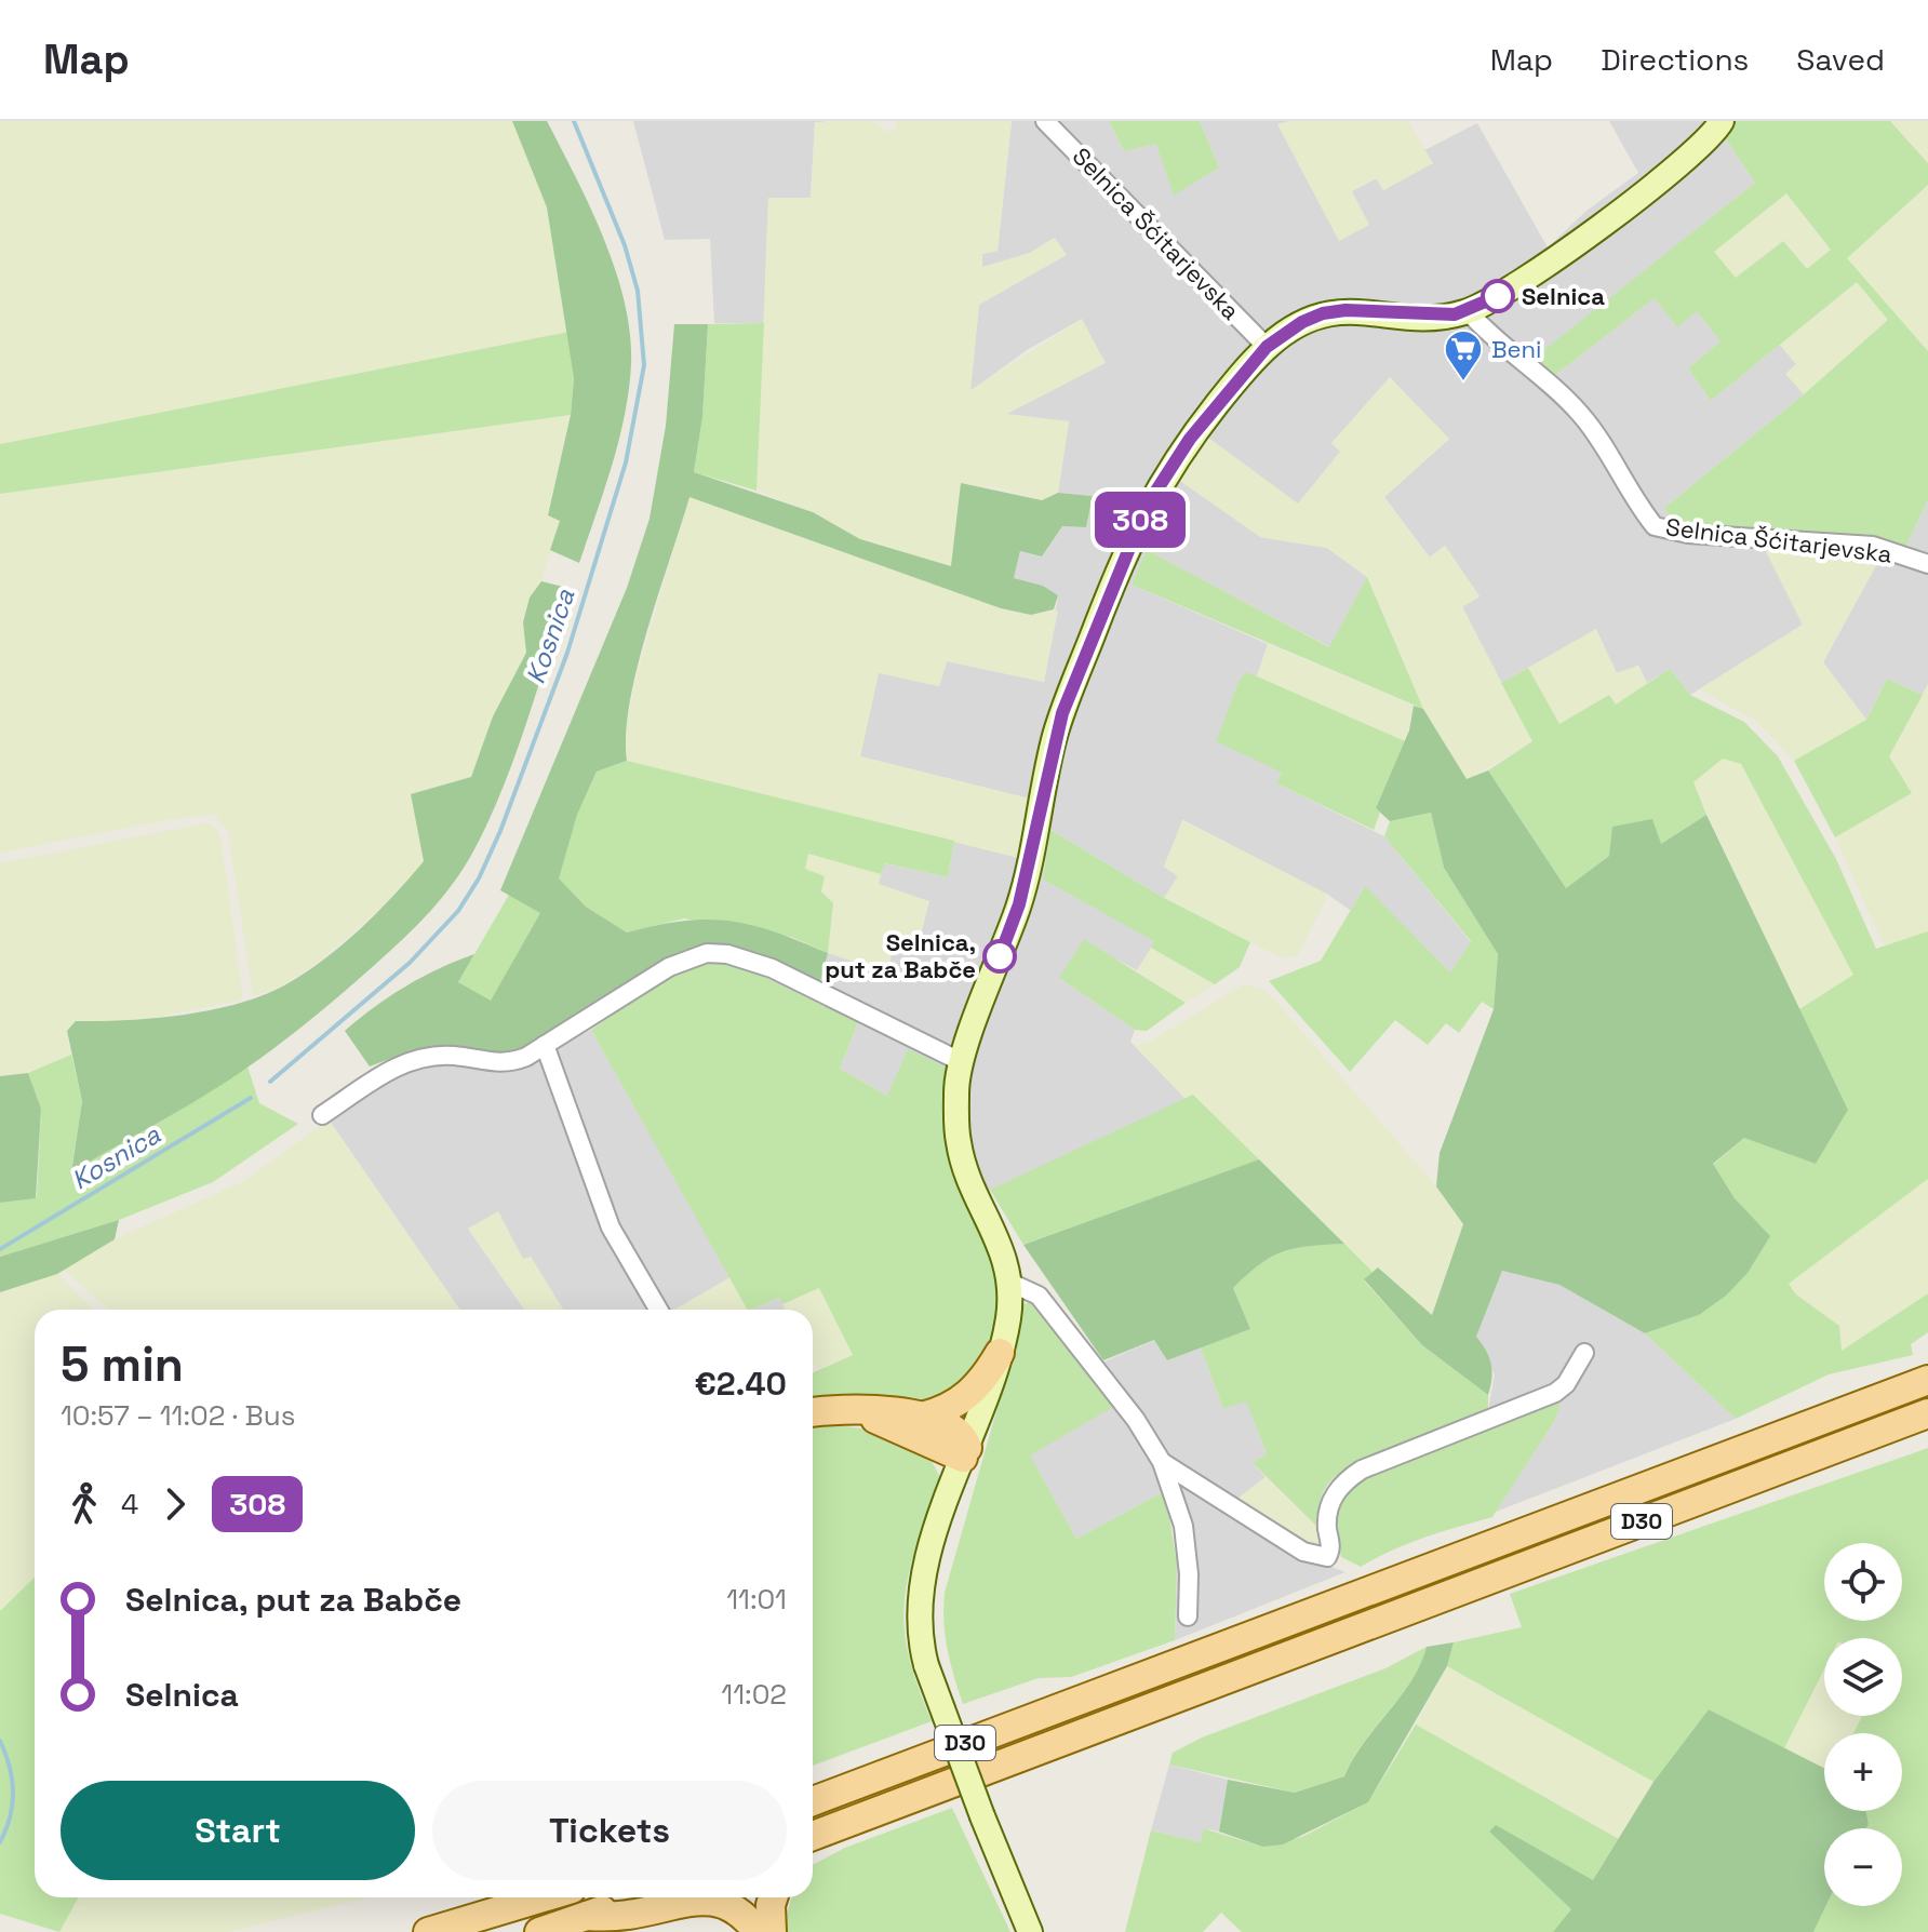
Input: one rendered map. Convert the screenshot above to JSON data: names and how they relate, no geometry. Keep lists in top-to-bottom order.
{
  "streets": {
    "main road": ["D30"],
    "street": ["Selnica Šćitarjevska"]
  },
  "water": ["Kosnica"],
  "places": {
    "other": ["Selnica", "Selnica, put za Babče"],
    "supermarket": ["Beni"]
  },
  "lines": ["bus line 308"],
  "page": {
    "header": "Map",
    "nav": ["Map", "Directions", "Saved"],
    "on_map": "308",
    "heading": ["5 min", "10:57 – 11:02 · Bus", "€2.40"],
    "legs": ["4", "308"],
    "map_buttons": ["+", "−"],
    "list": [
      {
        "name": "Selnica, put za Babče",
        "value": "11:01"
      },
      {
        "name": "Selnica",
        "value": "11:02"
      }
    ],
    "buttons": ["Start", "Tickets"]
  }
}
